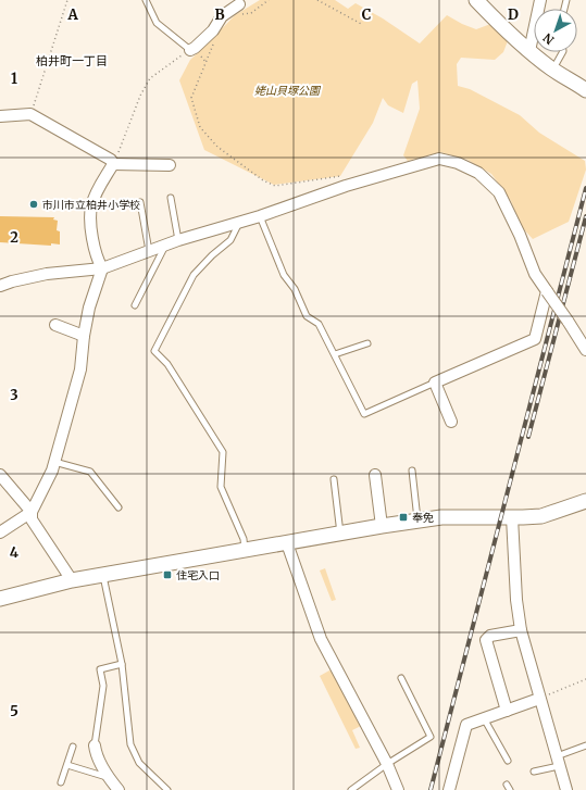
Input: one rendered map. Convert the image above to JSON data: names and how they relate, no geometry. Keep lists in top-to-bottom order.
{
  "districts": ["柏井町一丁目"],
  "parks": ["姥山貝塚公園"],
  "places": {
    "other": ["市川市立柏井小学校"],
    "transit": ["奉免", "住宅入口"]
  },
  "north": "bottom left",
  "grid": {
    "columns": [
      "A",
      "B",
      "C",
      "D"
    ],
    "rows": [
      "1",
      "2",
      "3",
      "4",
      "5"
    ]
  }
}
